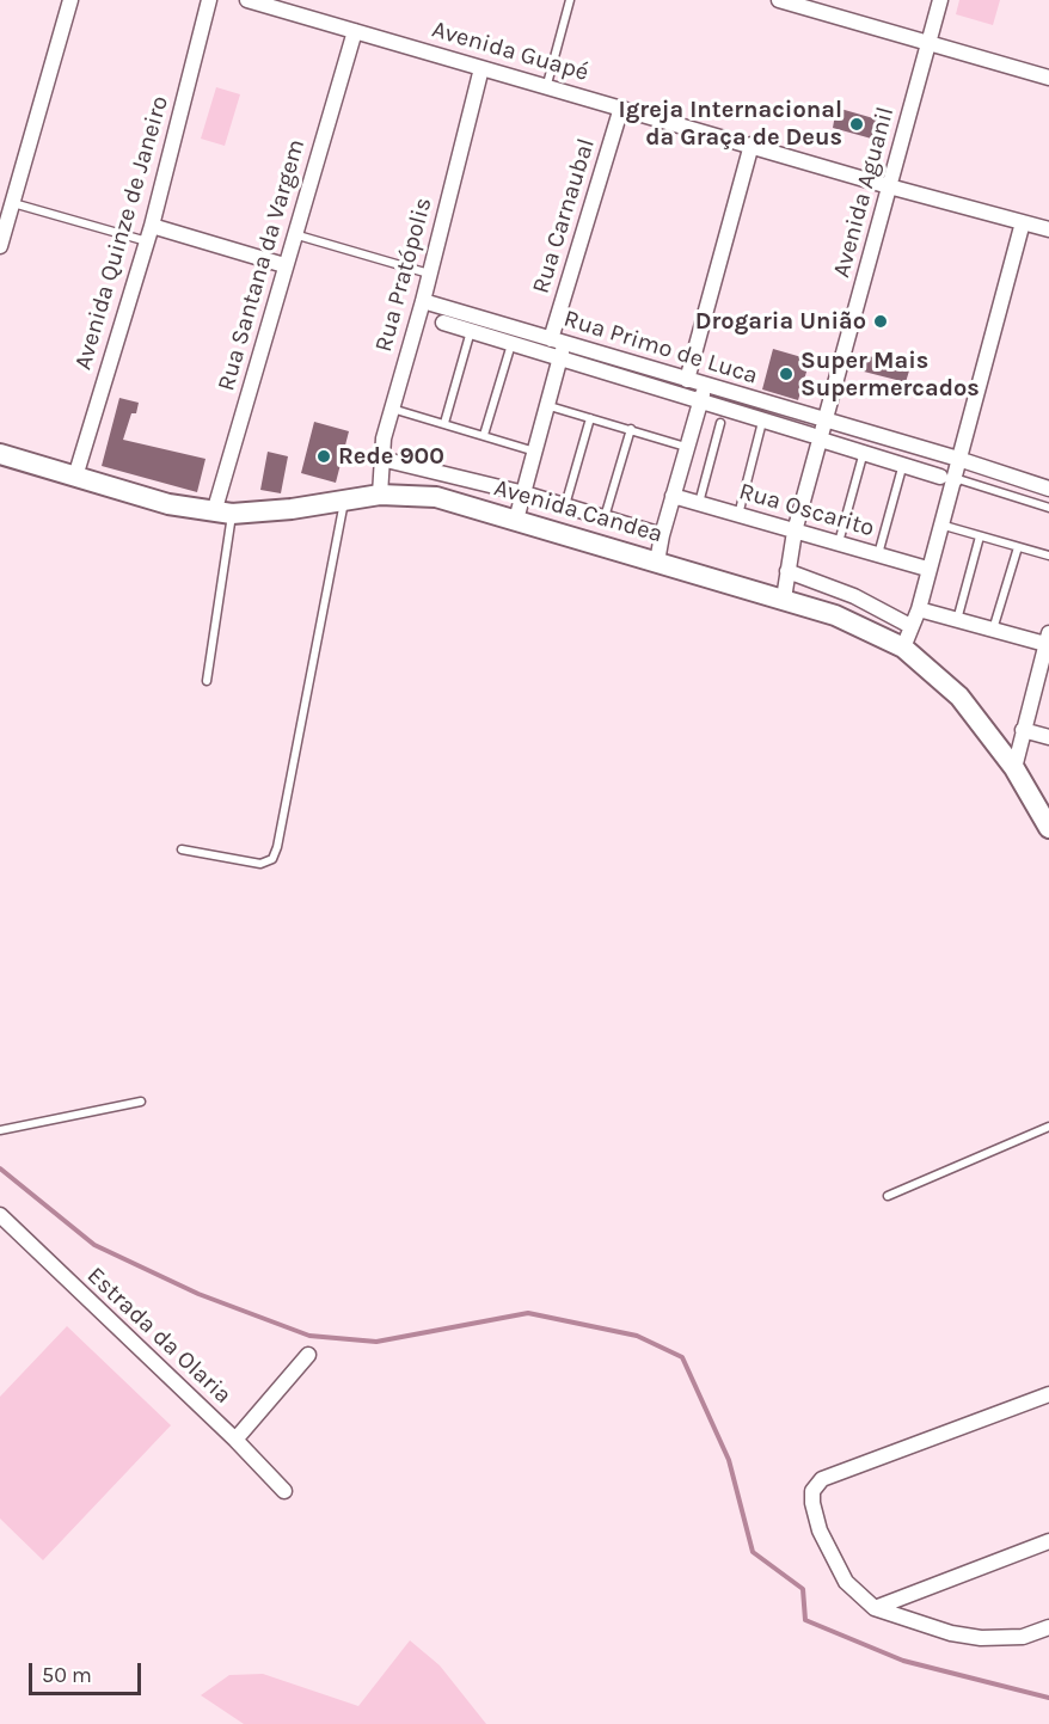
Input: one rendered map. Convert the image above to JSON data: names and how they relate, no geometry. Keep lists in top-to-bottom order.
{
  "streets": {
    "main road": ["Avenida Candea"],
    "street": [
      "Avenida Guapé",
      "Avenida Aguanil",
      "Rua Carnaubal",
      "Avenida Quinze de Janeiro",
      "Rua Santana da Vargem",
      "Rua Pratópolis",
      "Rua Primo de Luca",
      "Rua Oscarito",
      "Estrada da Olaria"
    ]
  },
  "crossings": [
    ["Avenida Guapé", "Avenida Aguanil"],
    ["Avenida Guapé", "Rua Carnaubal"],
    ["Avenida Guapé", "Rua Santana da Vargem"],
    ["Avenida Guapé", "Rua Pratópolis"],
    ["Avenida Aguanil", "Rua Primo de Luca"],
    ["Avenida Aguanil", "Rua Oscarito"],
    ["Avenida Aguanil", "Avenida Candea"],
    ["Rua Carnaubal", "Rua Primo de Luca"],
    ["Rua Carnaubal", "Avenida Candea"],
    ["Avenida Quinze de Janeiro", "Avenida Candea"],
    ["Rua Santana da Vargem", "Avenida Candea"],
    ["Rua Pratópolis", "Rua Primo de Luca"],
    ["Rua Pratópolis", "Avenida Candea"]
  ],
  "places": [
    "Igreja Internacional da Graça de Deus",
    "Drogaria União",
    "Super Mais Supermercados",
    "Rede 900"
  ],
  "scale_bar": "50 m"
}
